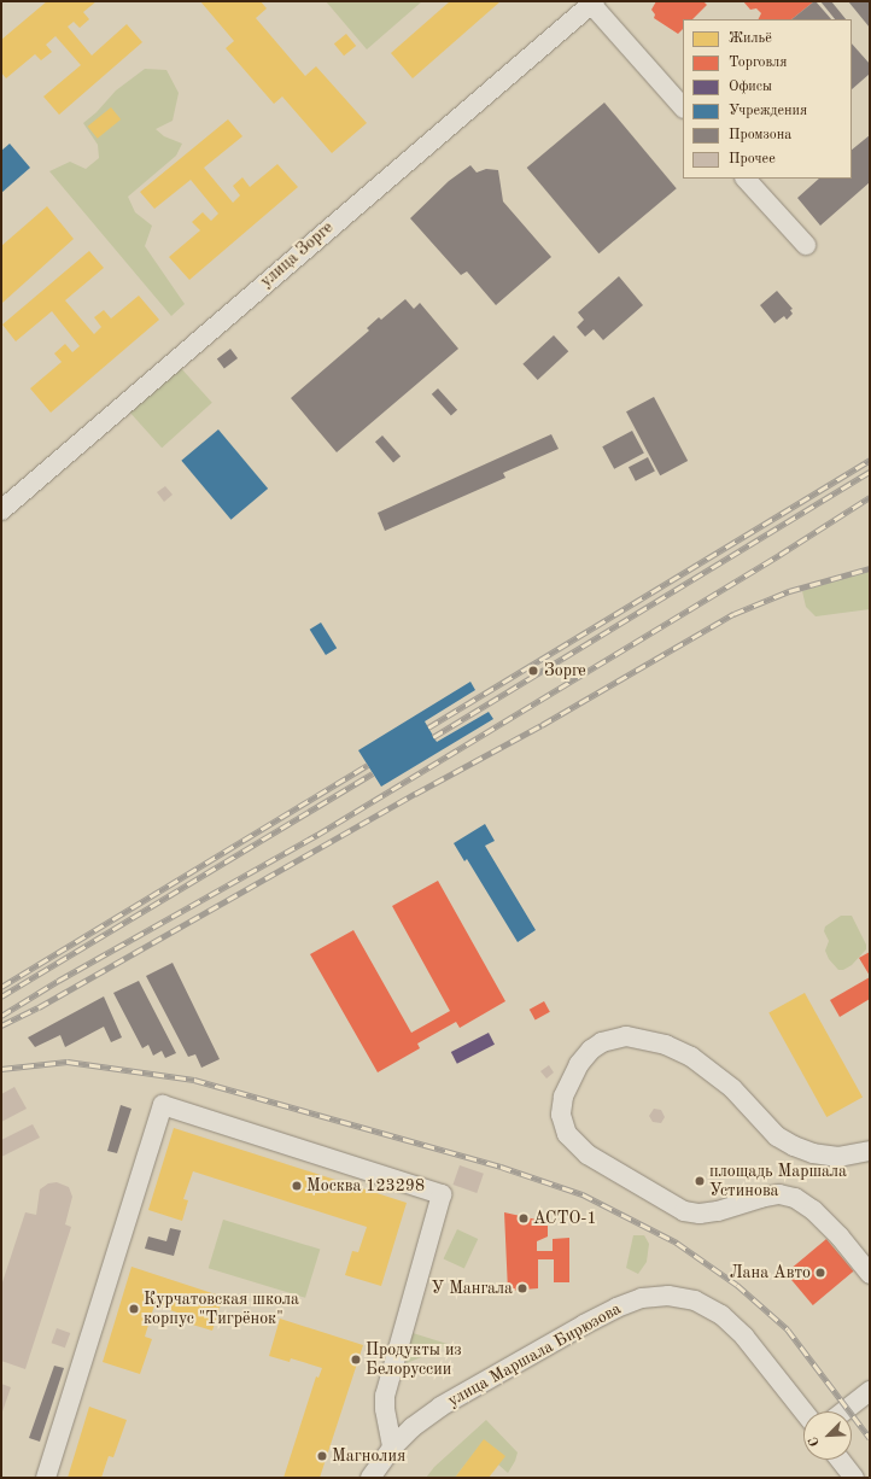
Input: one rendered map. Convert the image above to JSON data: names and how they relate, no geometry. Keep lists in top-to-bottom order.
{
  "streets": {
    "street": ["улица Зорге", "улица Маршала Бирюзова"]
  },
  "places": [
    "Зорге",
    "площадь Маршала Устинова",
    "Москва 123298",
    "АСТО-1",
    "Лана Авто",
    "У Мангала",
    "Курчатовская школа корпус \"Тигрёнок\"",
    "Продукты из Белоруссии",
    "Магнолия"
  ],
  "legend": [
    "Жильё",
    "Торговля",
    "Офисы",
    "Учреждения",
    "Промзона",
    "Прочее"
  ],
  "north": "bottom left"
}
